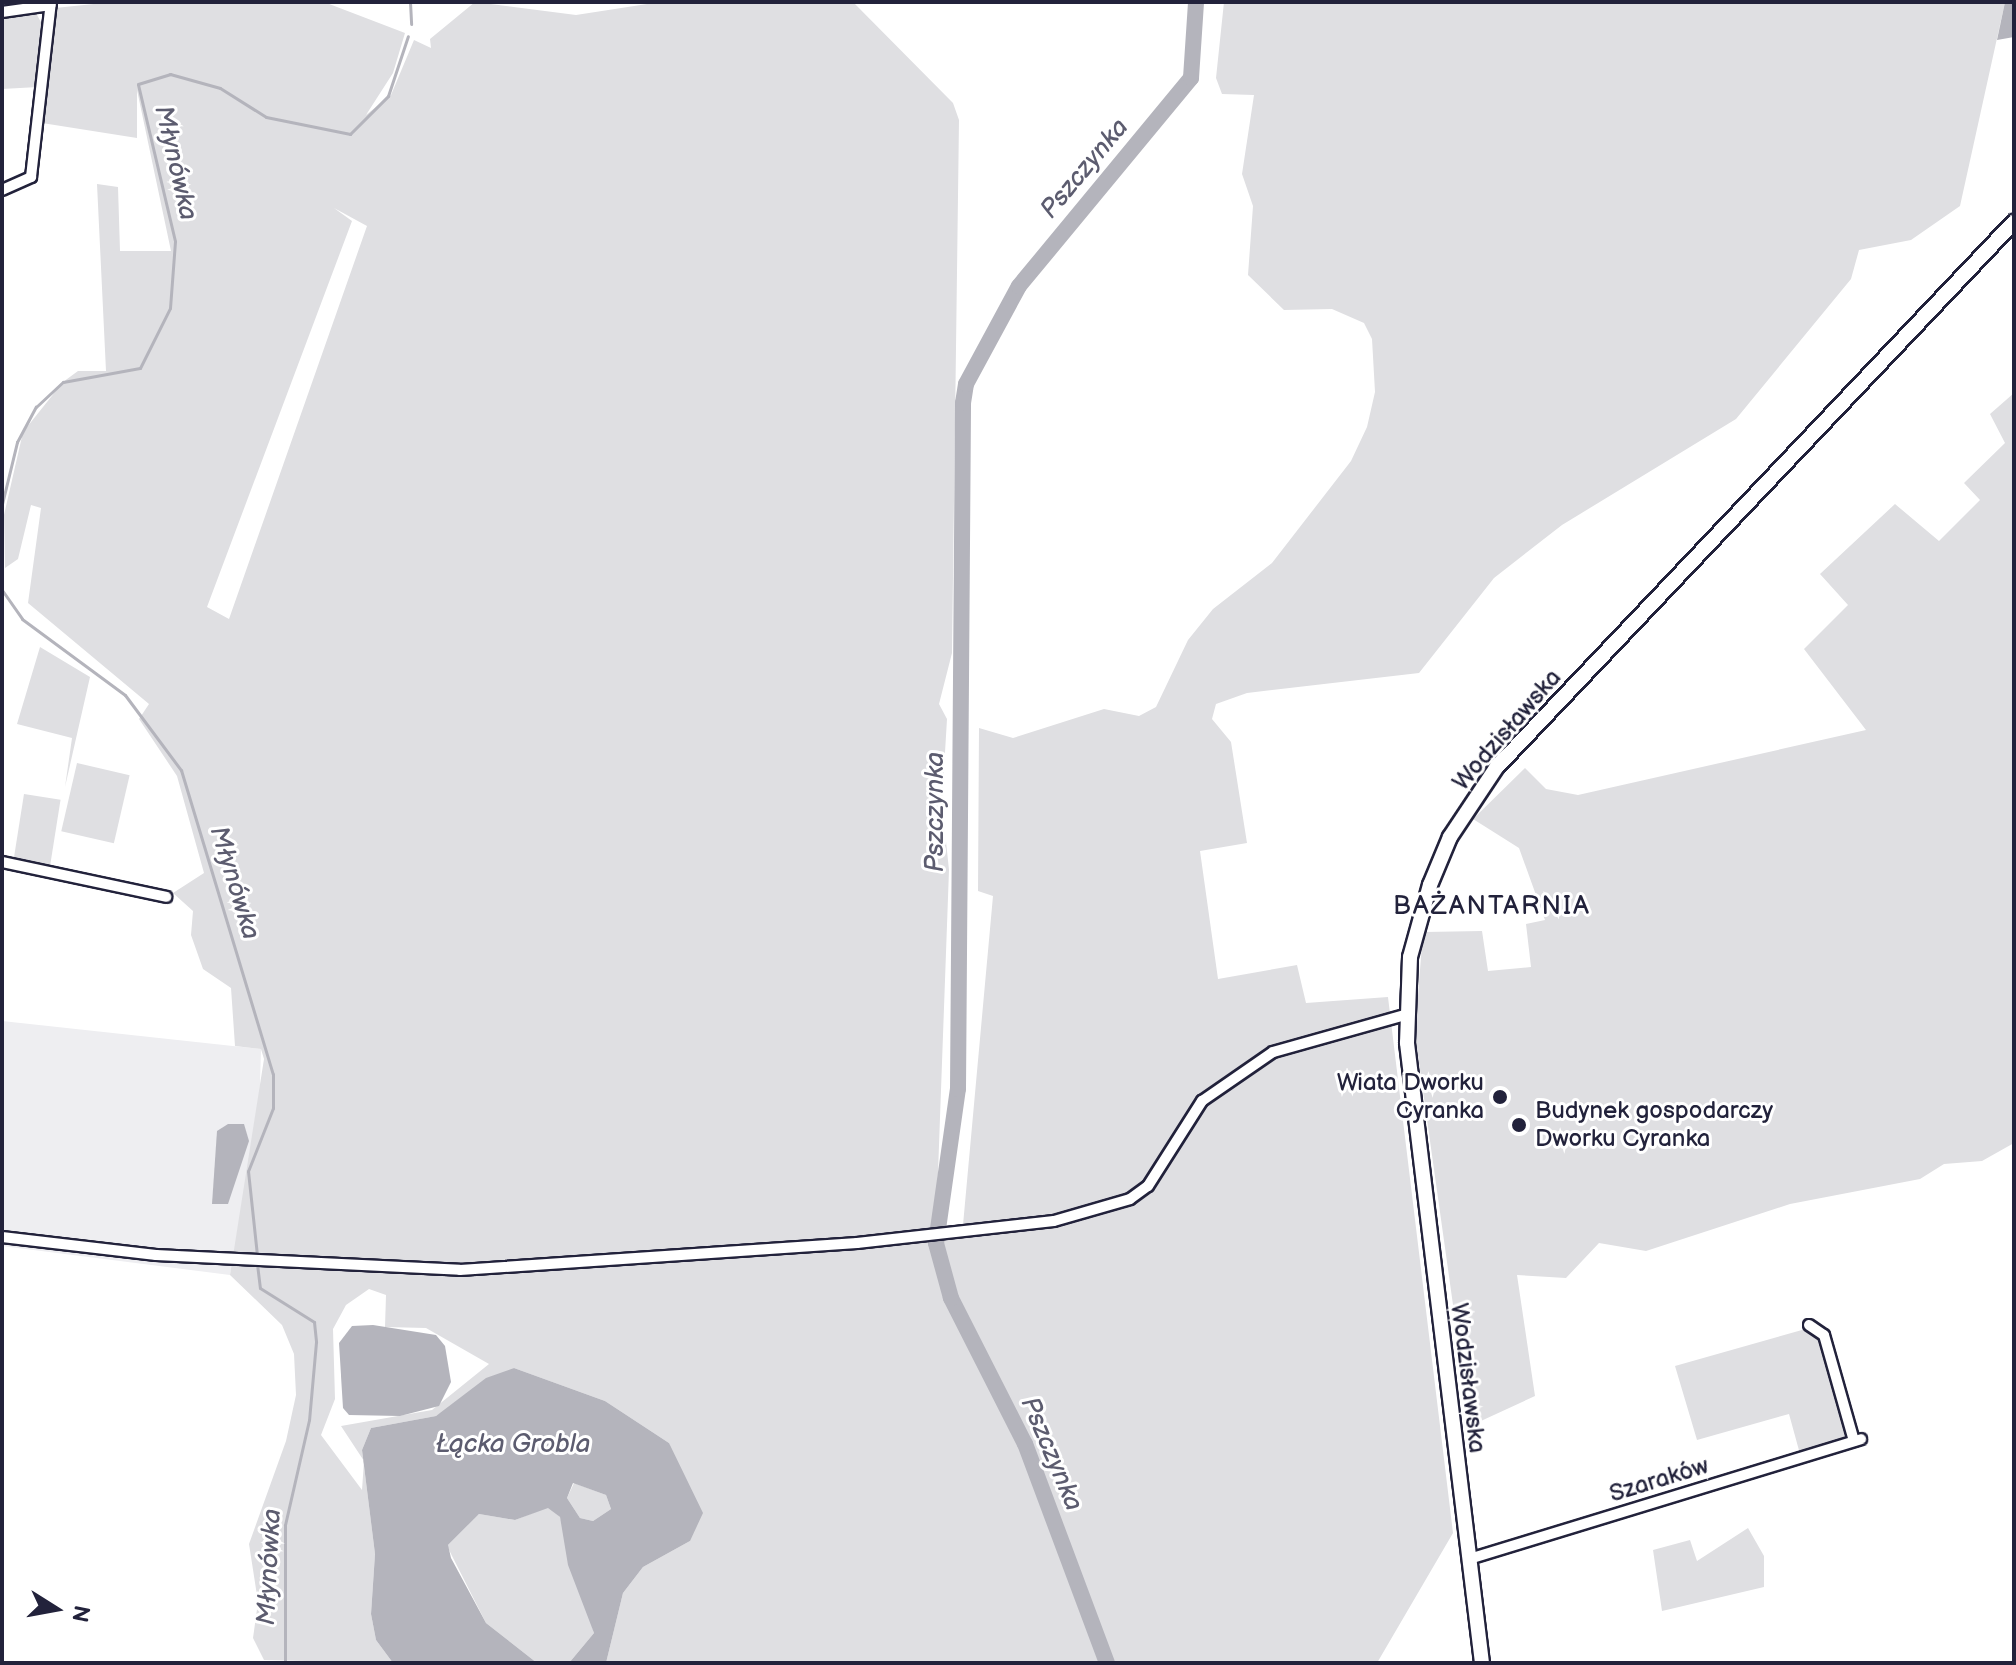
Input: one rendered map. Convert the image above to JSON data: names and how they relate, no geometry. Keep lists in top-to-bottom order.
{
  "streets": {
    "main road": ["Wodzisławska"],
    "street": ["Szaraków"]
  },
  "crossings": [
    ["Wodzisławska", "Szaraków"]
  ],
  "districts": ["BAŻANTARNIA"],
  "water": ["Młynówka", "Pszczynka", "Łącka Grobla"],
  "places": ["Wiata Dworku Cyranka", "Budynek gospodarczy Dworku Cyranka"],
  "north": "right"
}
